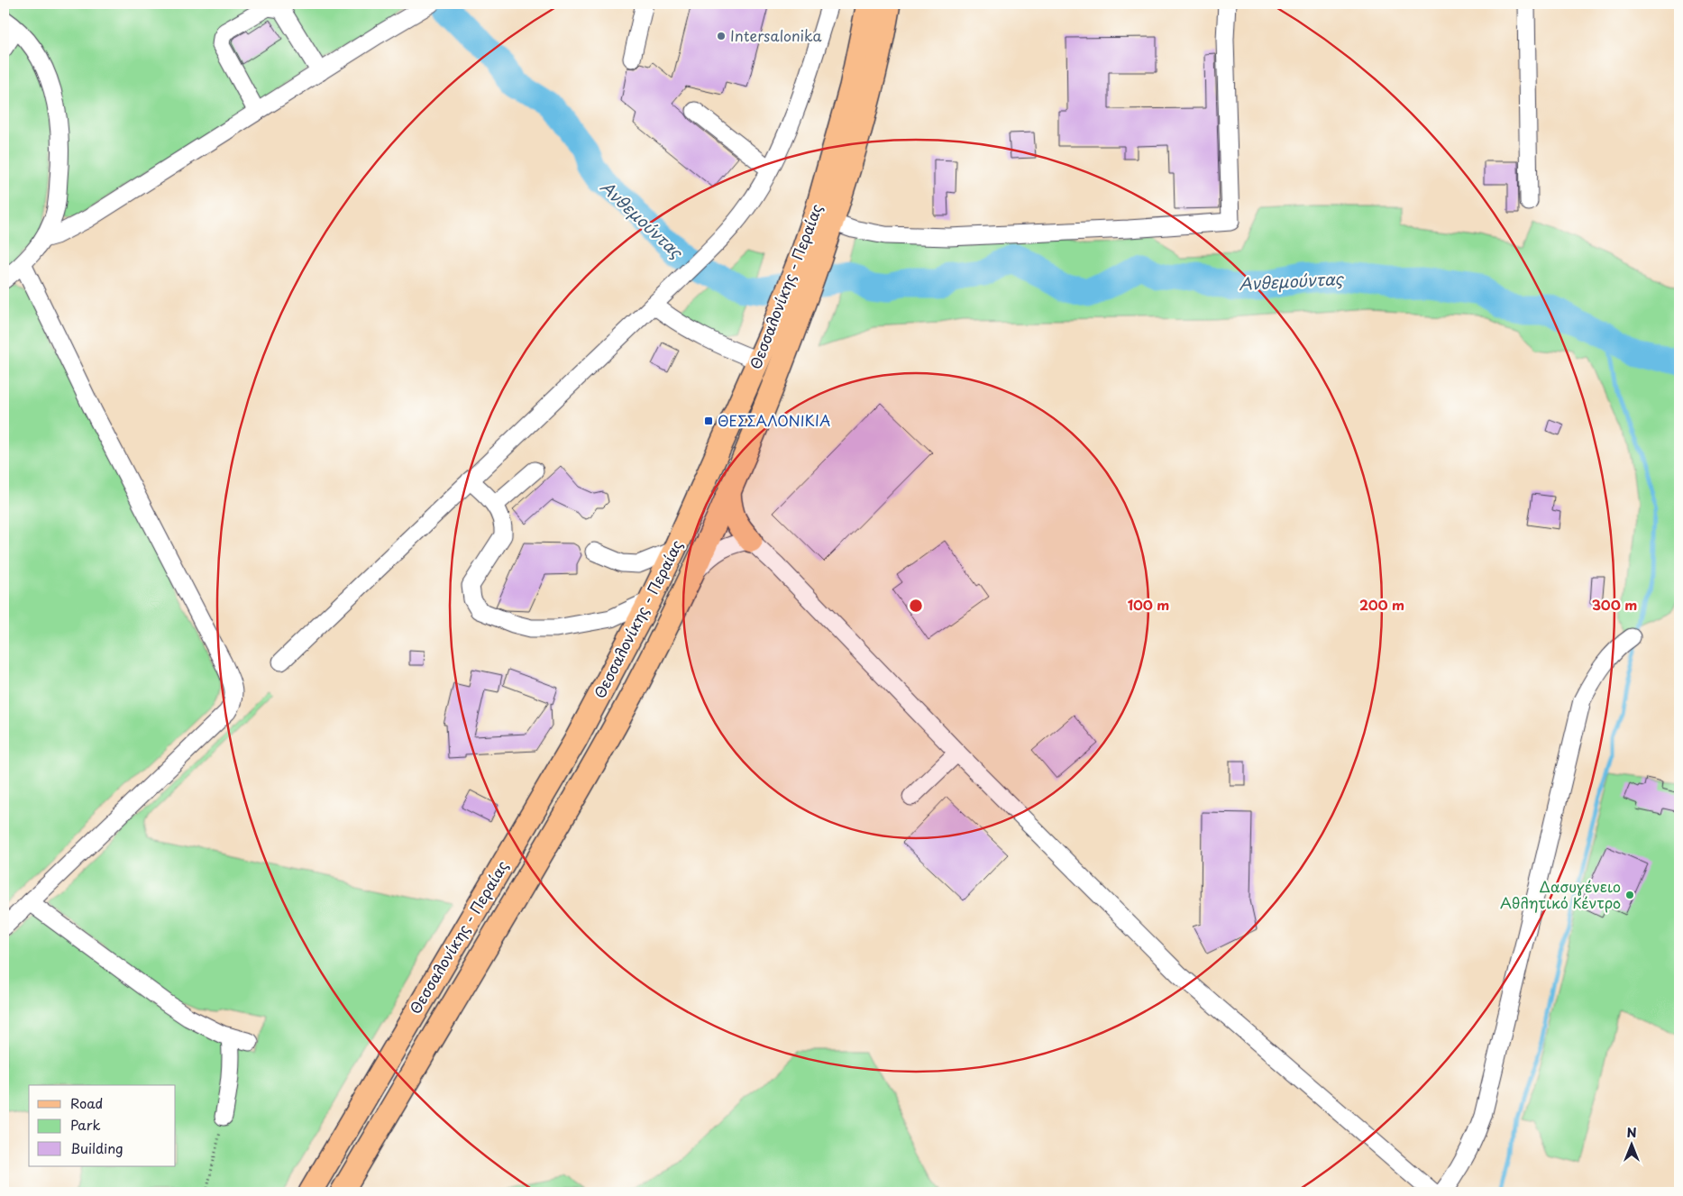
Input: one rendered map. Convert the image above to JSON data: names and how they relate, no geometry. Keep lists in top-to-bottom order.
{
  "streets": {
    "main road": ["Θεσσαλονίκης - Περαίας"]
  },
  "water": ["Ανθεμούντας"],
  "places": {
    "other": ["Intersalonika", "Δασυγένειο Αθλητικό Κέντρο"],
    "transit": ["ΘΕΣΣΑΛΟΝΙΚΙΑ"]
  },
  "legend": ["Road", "Park", "Building"],
  "north": "top",
  "rings": ["100 m", "200 m", "300 m"]
}
